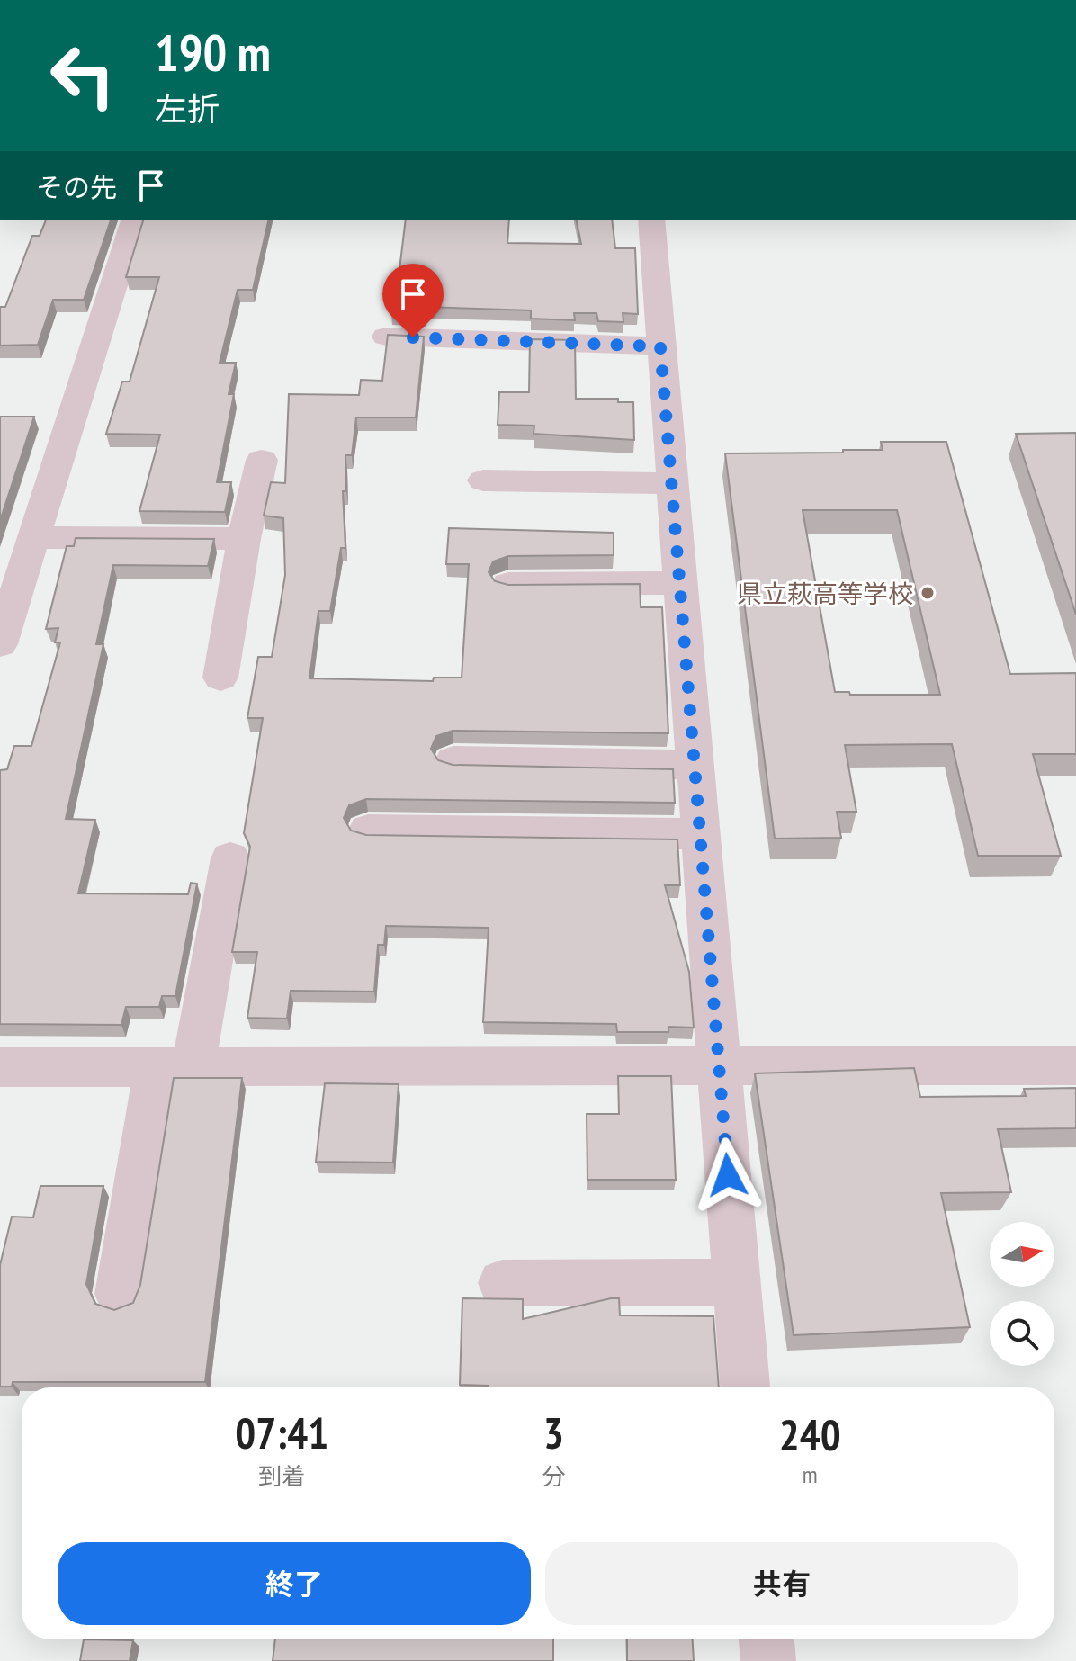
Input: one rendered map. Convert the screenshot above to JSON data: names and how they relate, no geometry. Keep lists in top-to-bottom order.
{
  "places": ["県立萩高等学校"],
  "north": "right",
  "page": {
    "turn": ["190 m", "左折"],
    "then": "その先",
    "eta": [
      "07:41",
      "到着",
      "3",
      "分",
      "240",
      "m"
    ],
    "buttons": ["終了", "共有"]
  }
}
